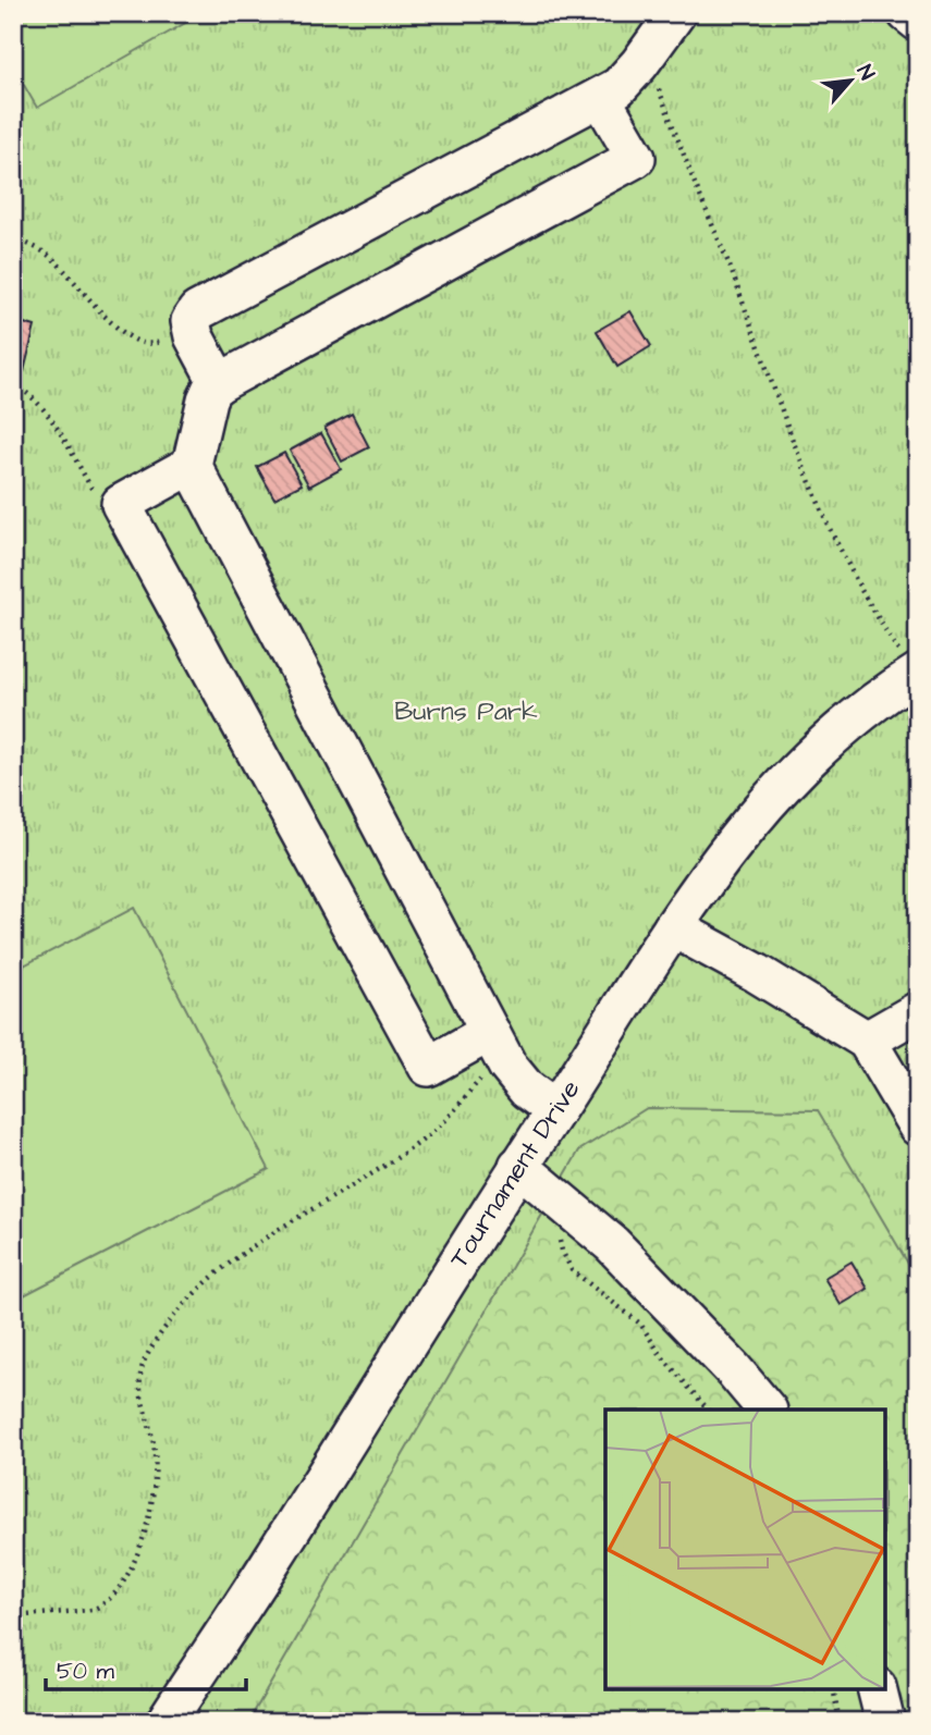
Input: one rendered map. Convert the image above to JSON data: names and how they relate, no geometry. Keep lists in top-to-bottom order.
{
  "streets": {
    "street": ["Tournament Drive"]
  },
  "parks": ["Burns Park"],
  "scale_bar": "50 m",
  "north": "top right"
}
